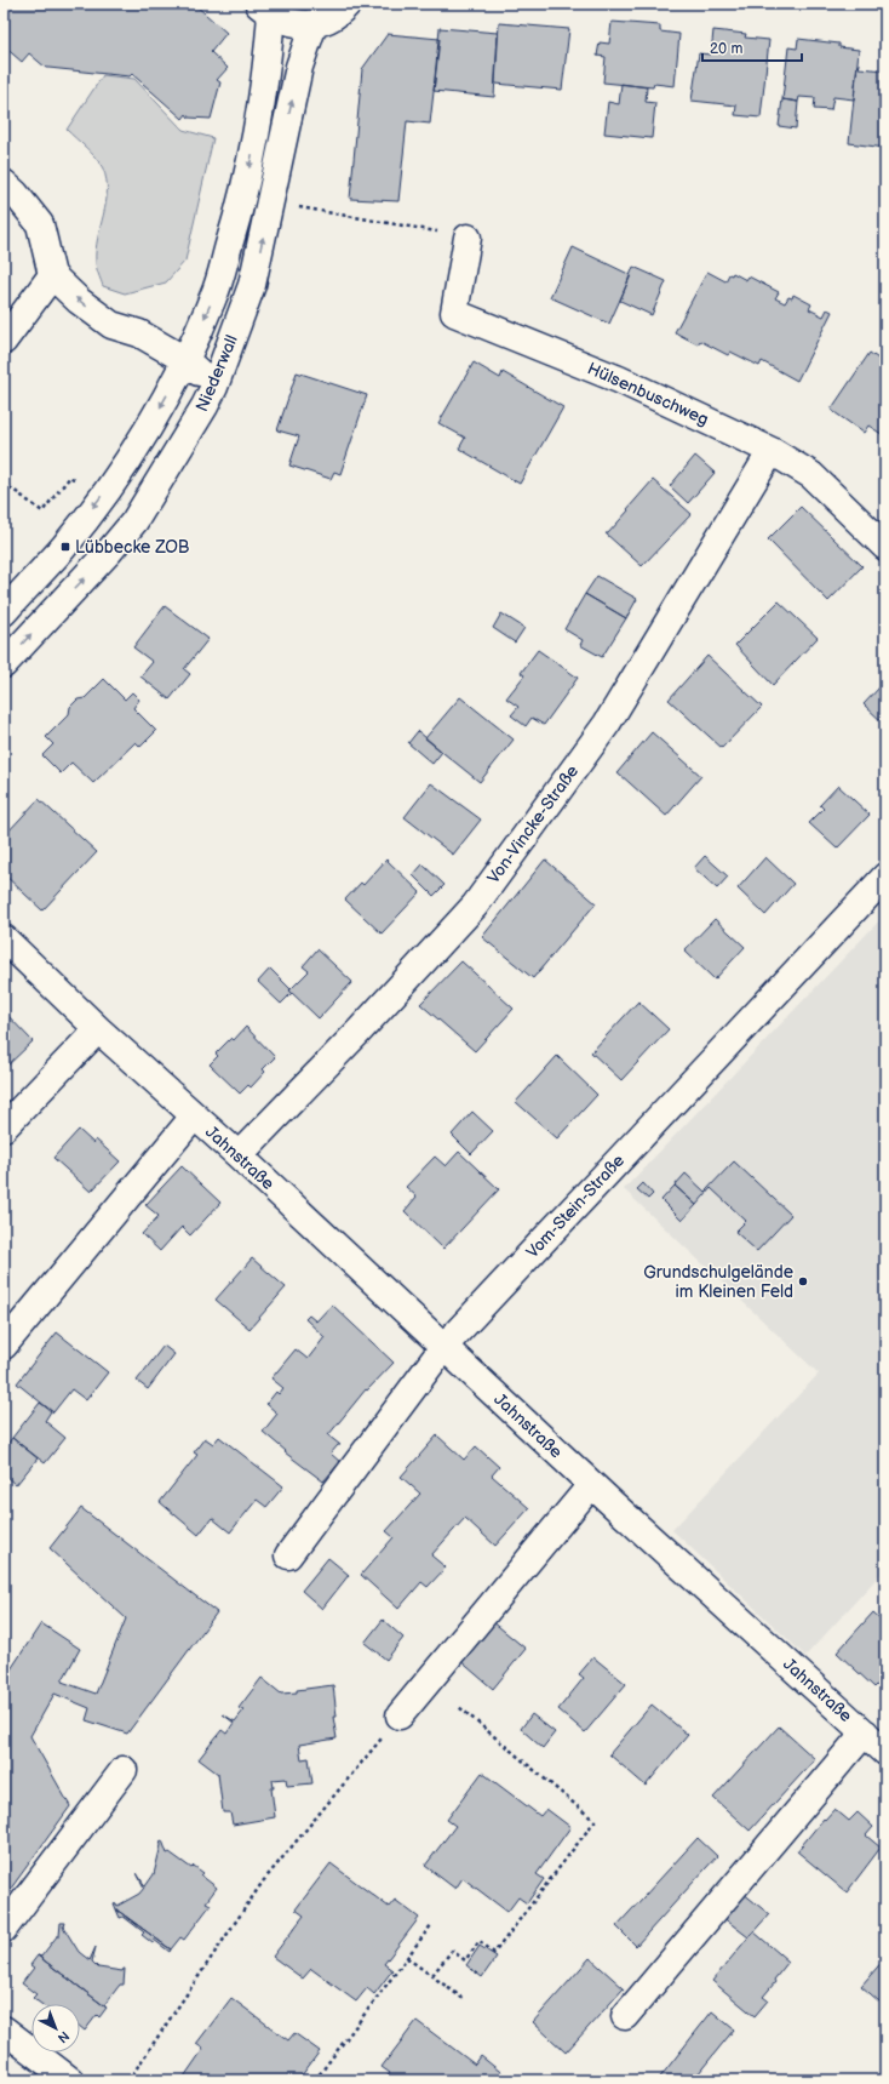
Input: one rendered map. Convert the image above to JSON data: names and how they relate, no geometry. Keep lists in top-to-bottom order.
{
  "streets": {
    "street": [
      "Niederwall",
      "Hülsenbuschweg",
      "Von-Vincke-Straße",
      "Jahnstraße",
      "Vom-Stein-Straße"
    ]
  },
  "crossings": [
    ["Hülsenbuschweg", "Von-Vincke-Straße"],
    ["Von-Vincke-Straße", "Jahnstraße"],
    ["Jahnstraße", "Vom-Stein-Straße"]
  ],
  "places": {
    "transit": ["Lübbecke ZOB"],
    "other": ["Grundschulgelände im Kleinen Feld"]
  },
  "scale_bar": "20 m",
  "north": "bottom right"
}
